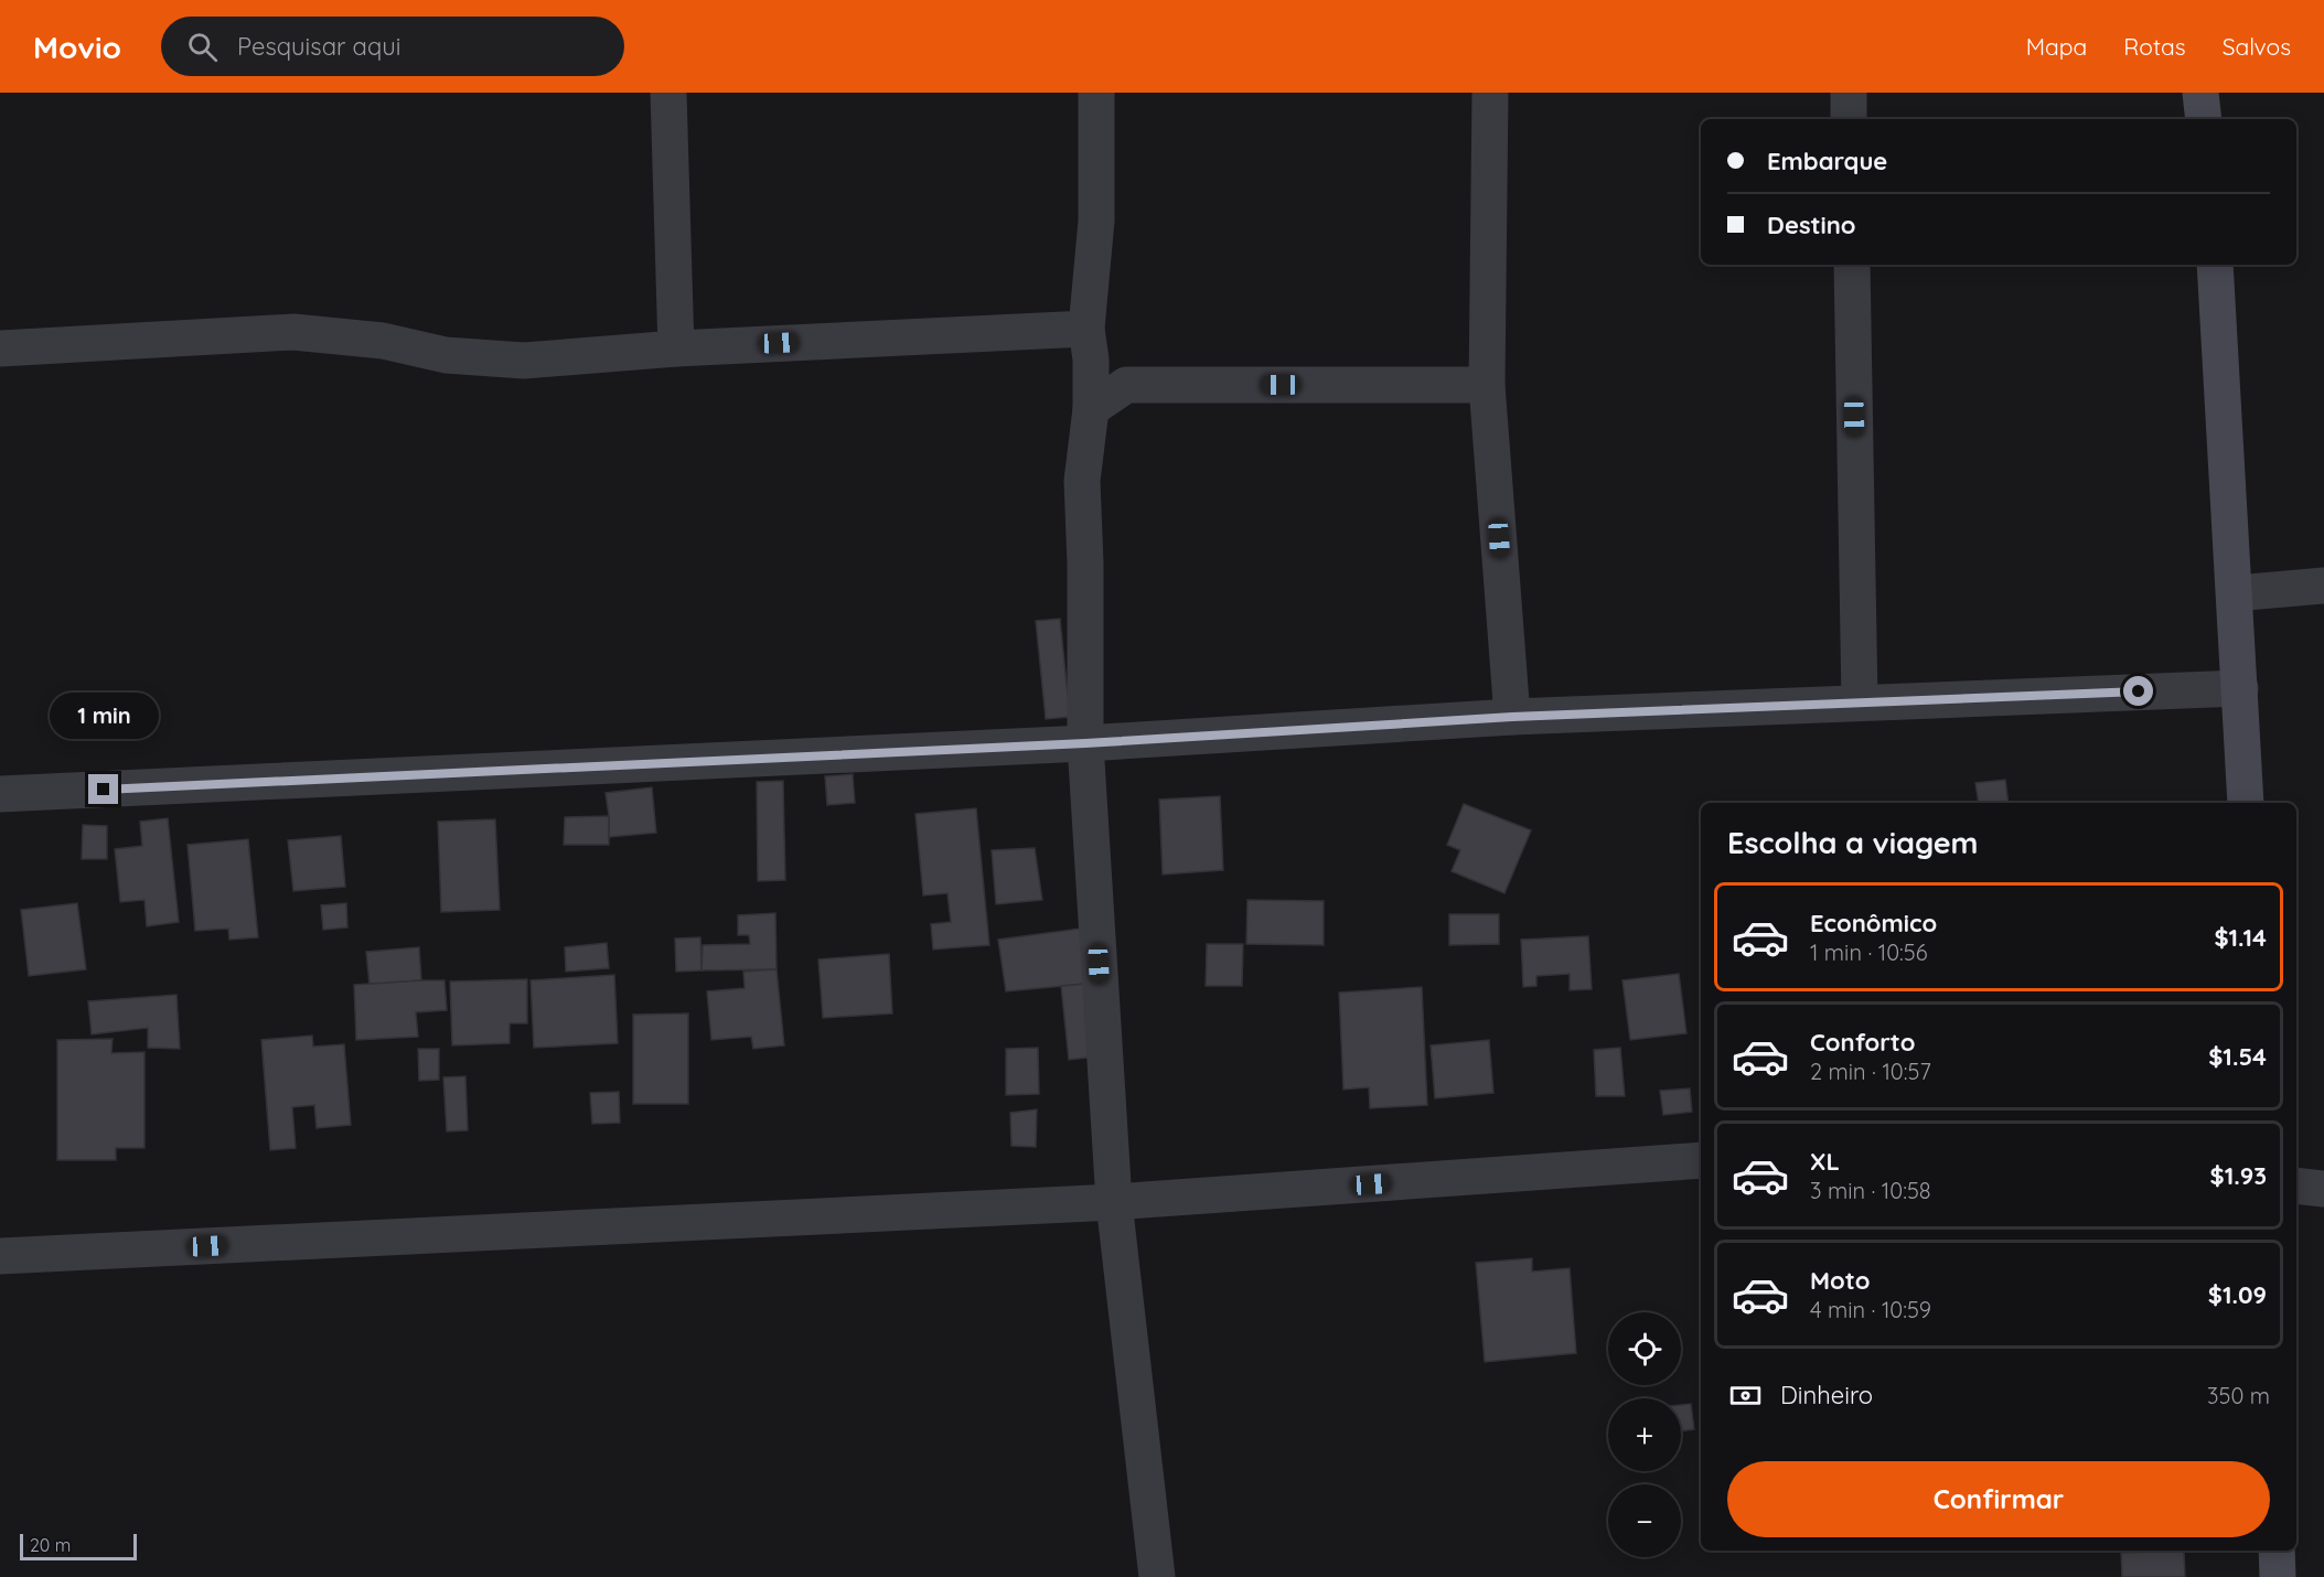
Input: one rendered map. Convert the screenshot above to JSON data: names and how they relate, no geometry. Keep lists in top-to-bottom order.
{
  "scale_bar": "20 m",
  "page": {
    "header": "Movio",
    "search": "Pesquisar aqui",
    "nav": ["Mapa", "Rotas", "Salvos"],
    "banner": ["Embarque", "Destino"],
    "bubble": "1 min",
    "heading": "Escolha a viagem",
    "list": [
      {
        "name": "Econômico",
        "note": "1 min · 10:56",
        "value": "$1.14"
      },
      {
        "name": "Conforto",
        "note": "2 min · 10:57",
        "value": "$1.54"
      },
      {
        "name": "XL",
        "note": "3 min · 10:58",
        "value": "$1.93"
      },
      {
        "name": "Moto",
        "note": "4 min · 10:59",
        "value": "$1.09"
      }
    ],
    "map_buttons": ["+", "−"],
    "pay": ["Dinheiro", "350 m"],
    "buttons": "Confirmar",
    "scale": "20 m"
  }
}
